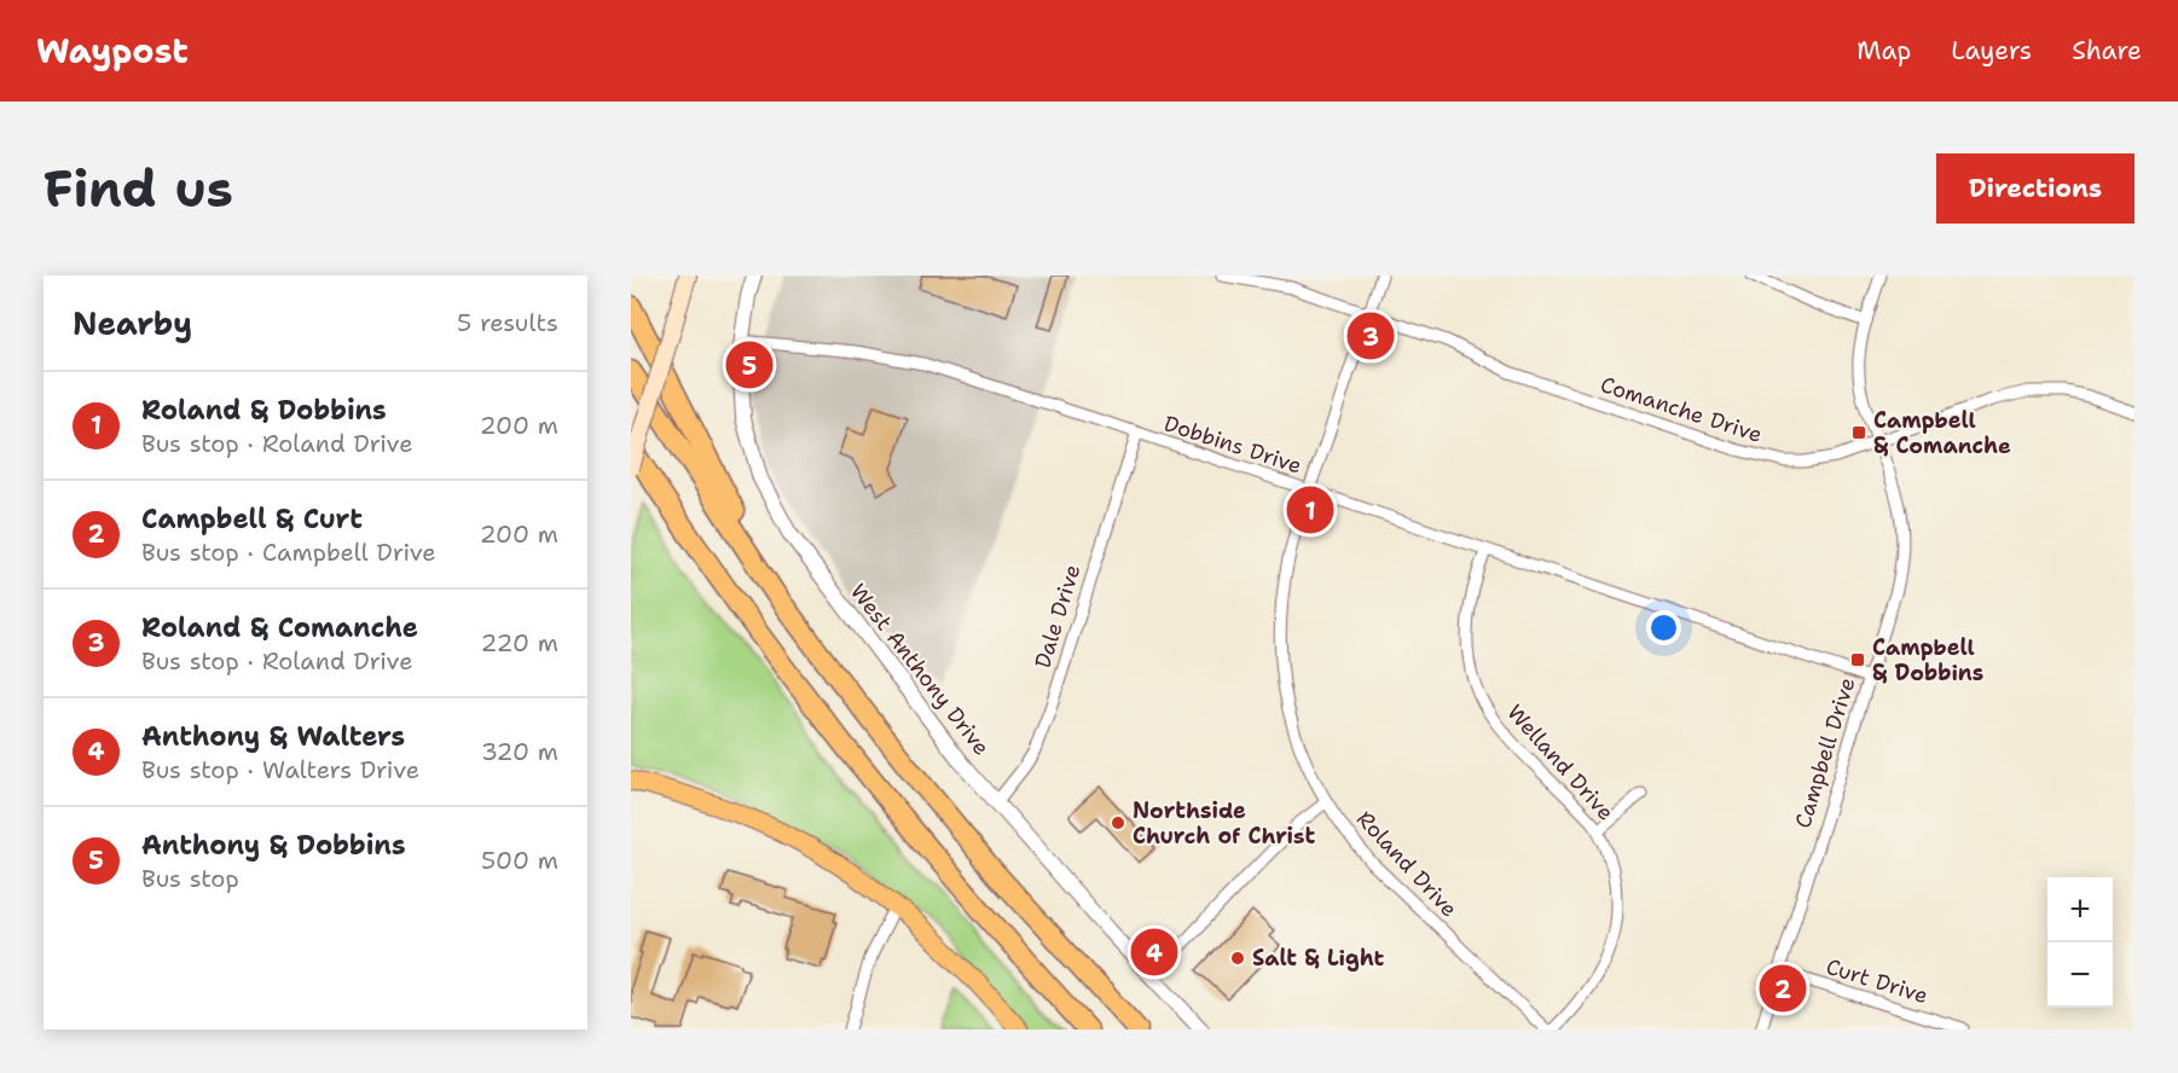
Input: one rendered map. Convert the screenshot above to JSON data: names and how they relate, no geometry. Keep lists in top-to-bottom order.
{
  "streets": {
    "street": [
      "Comanche Drive",
      "Dobbins Drive",
      "Dale Drive",
      "West Anthony Drive",
      "Campbell Drive",
      "Welland Drive",
      "Roland Drive",
      "Curt Drive"
    ]
  },
  "crossings": [
    ["Comanche Drive", "Campbell Drive"],
    ["Comanche Drive", "Roland Drive"],
    ["Dobbins Drive", "Dale Drive"],
    ["Dobbins Drive", "West Anthony Drive"],
    ["Dobbins Drive", "Campbell Drive"],
    ["Dobbins Drive", "Welland Drive"],
    ["Dobbins Drive", "Roland Drive"],
    ["Dale Drive", "West Anthony Drive"],
    ["Campbell Drive", "Curt Drive"]
  ],
  "places": {
    "transit": ["Campbell & Comanche", "Campbell & Dobbins"],
    "other": ["Northside Church of Christ", "Salt & Light"]
  },
  "page": {
    "header": "Waypost",
    "nav": ["Map", "Layers", "Share"],
    "buttons": "Directions",
    "title": "Find us",
    "heading": ["Nearby", "5 results"],
    "pins": [
      "3",
      "5",
      "1",
      "4",
      "2"
    ],
    "list": [
      {
        "mark": "1",
        "name": "Roland & Dobbins",
        "note": "Bus stop · Roland Drive",
        "value": "200 m"
      },
      {
        "mark": "2",
        "name": "Campbell & Curt",
        "note": "Bus stop · Campbell Drive",
        "value": "200 m"
      },
      {
        "mark": "3",
        "name": "Roland & Comanche",
        "note": "Bus stop · Roland Drive",
        "value": "220 m"
      },
      {
        "mark": "4",
        "name": "Anthony & Walters",
        "note": "Bus stop · Walters Drive",
        "value": "320 m"
      },
      {
        "mark": "5",
        "name": "Anthony & Dobbins",
        "note": "Bus stop",
        "value": "500 m"
      }
    ],
    "map_buttons": ["+", "−"]
  }
}
